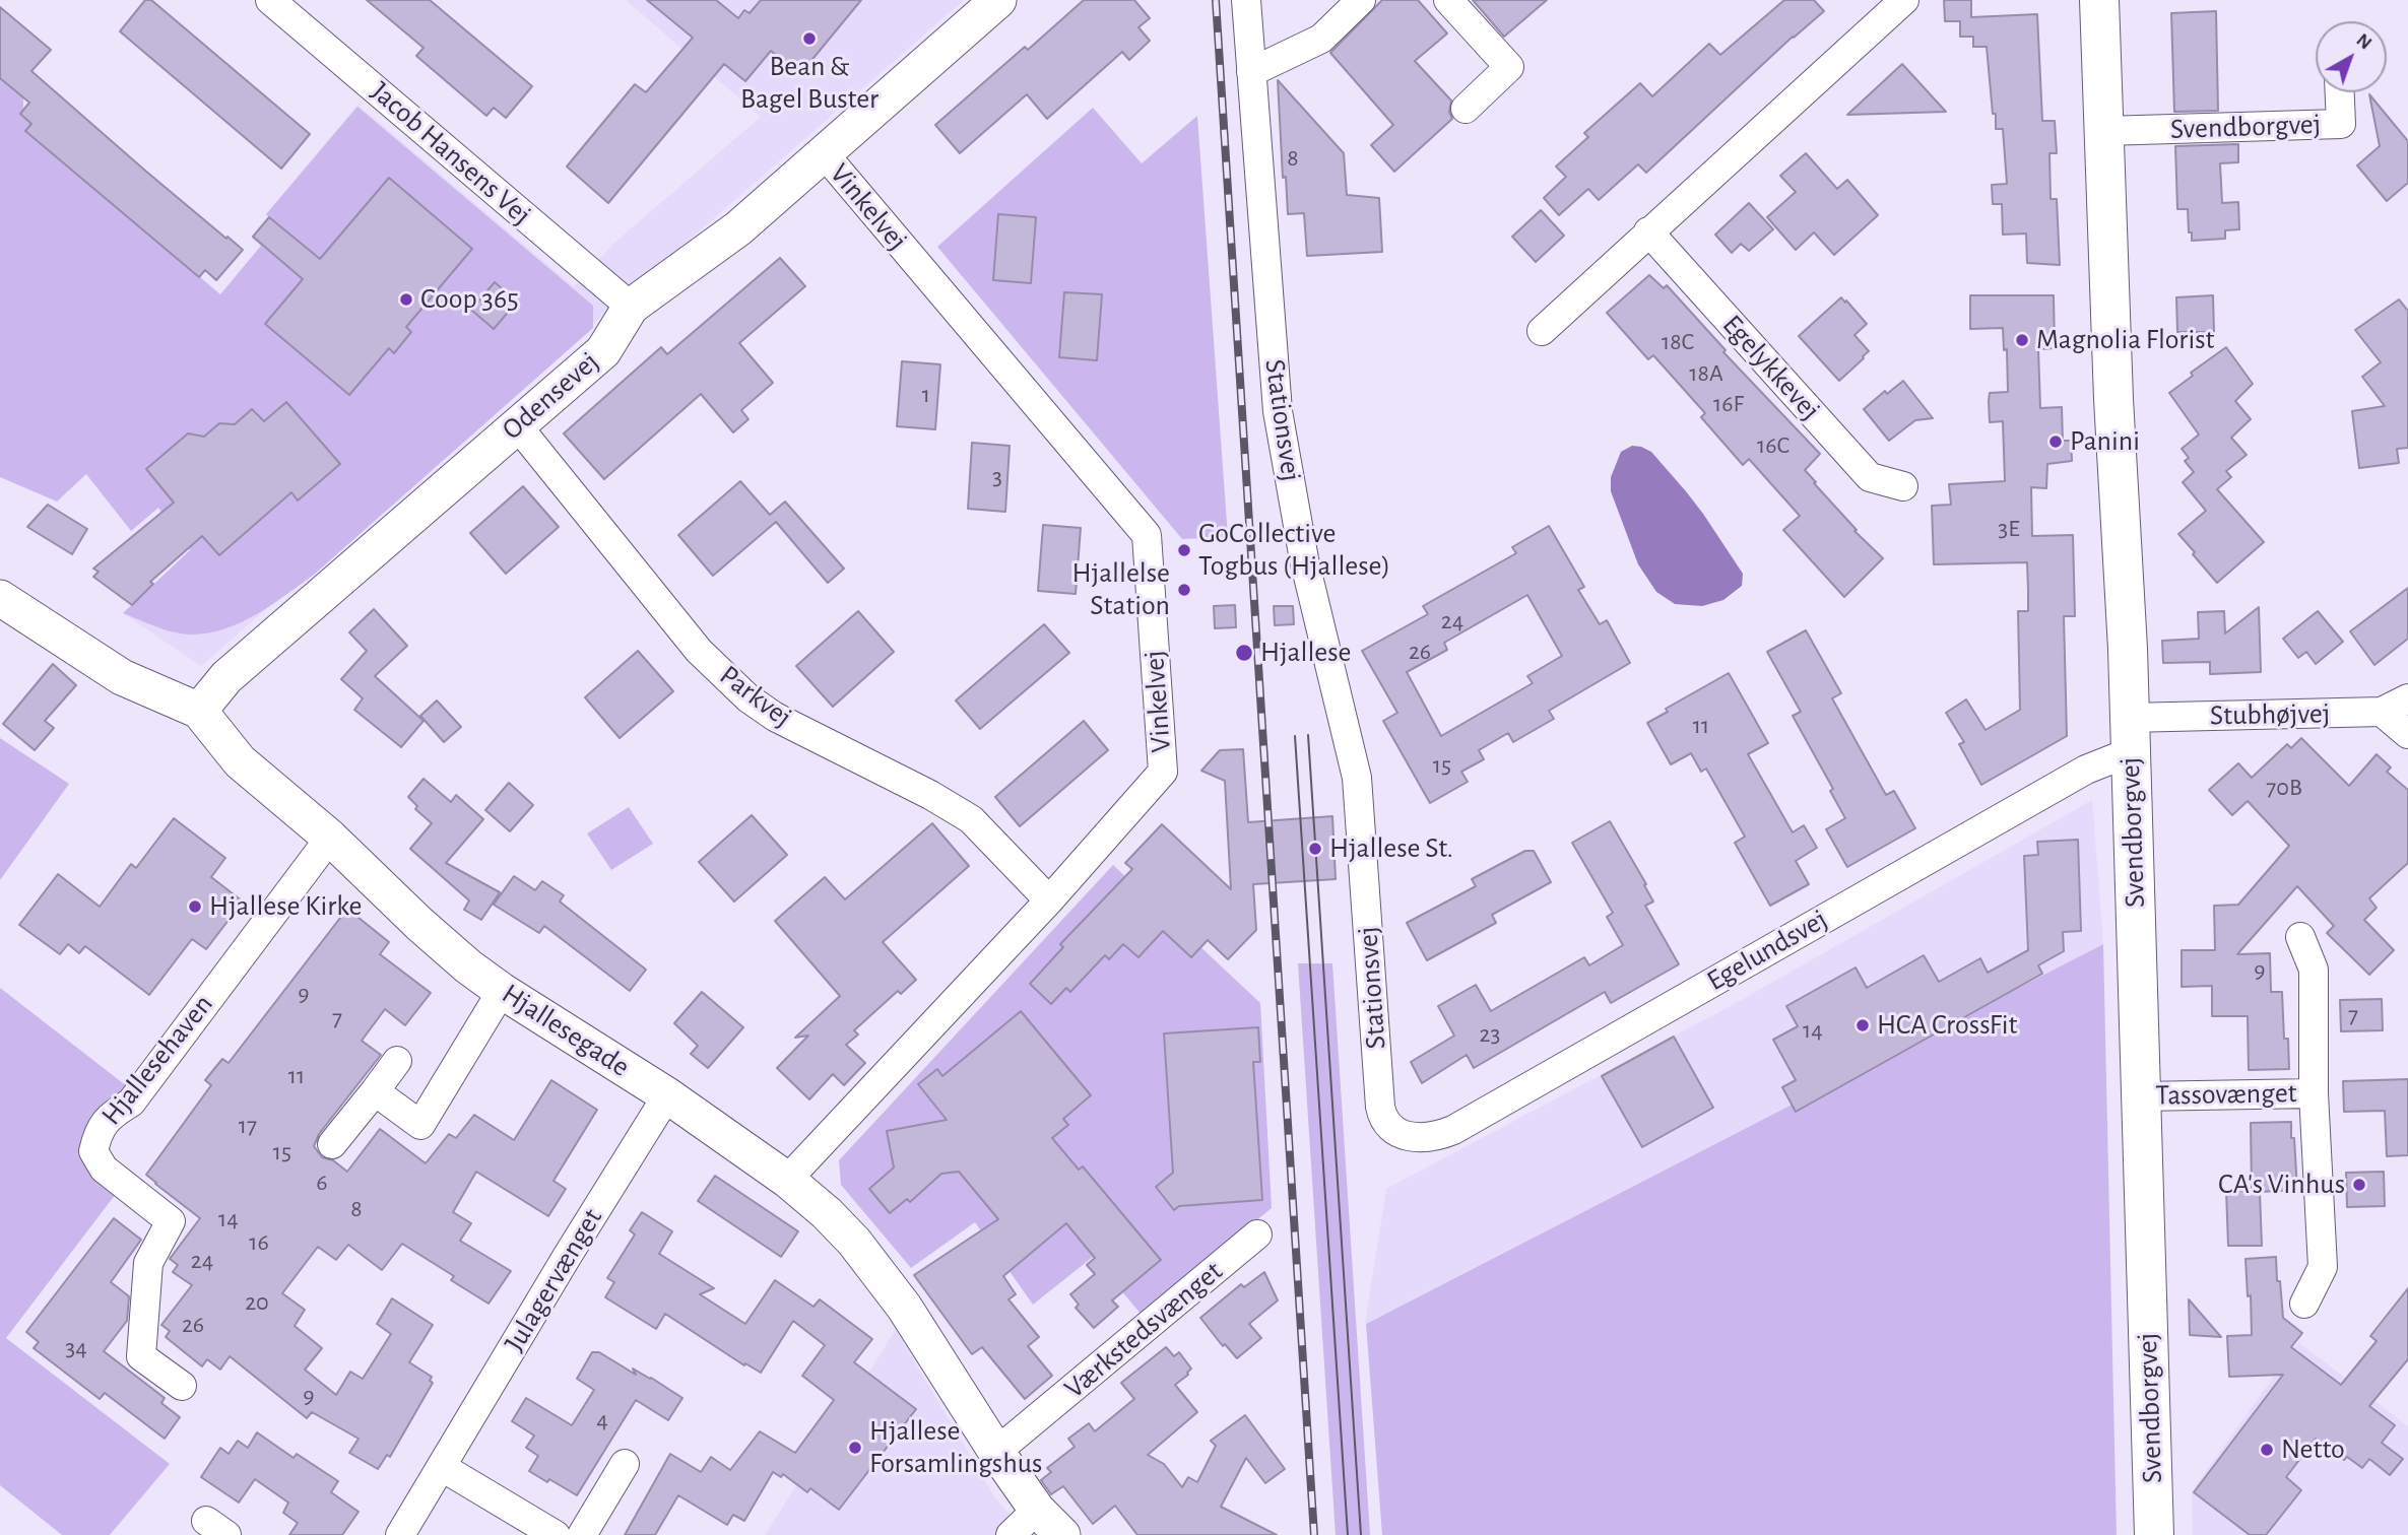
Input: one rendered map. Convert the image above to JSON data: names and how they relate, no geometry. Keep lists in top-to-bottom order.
{
  "streets": {
    "main road": ["Svendborgvej"],
    "street": [
      "Jacob Hansens Vej",
      "Vinkelvej",
      "Egelykkevej",
      "Odensevej",
      "Stationsvej",
      "Parkvej",
      "Stubhøjvej",
      "Egelundsvej",
      "Hjallesegade",
      "Hjallesehaven",
      "Tassovænget",
      "Julagervænget",
      "Værkstedsvænget"
    ]
  },
  "crossings": [
    ["Svendborgvej", "Stubhøjvej"],
    ["Svendborgvej", "Egelundsvej"],
    ["Svendborgvej", "Tassovænget"],
    ["Jacob Hansens Vej", "Odensevej"],
    ["Vinkelvej", "Odensevej"],
    ["Vinkelvej", "Parkvej"],
    ["Vinkelvej", "Hjallesegade"],
    ["Odensevej", "Parkvej"],
    ["Odensevej", "Hjallesegade"],
    ["Stationsvej", "Egelundsvej"],
    ["Stubhøjvej", "Egelundsvej"],
    ["Hjallesegade", "Hjallesehaven"],
    ["Hjallesegade", "Julagervænget"],
    ["Hjallesegade", "Værkstedsvænget"]
  ],
  "places": [
    "Bean & Bagel Buster",
    "Coop 365",
    "Magnolia Florist",
    "Panini",
    "GoCollective Togbus (Hjallese)",
    "Hjallelse Station",
    "Hjallese",
    "Hjallese St.",
    "Hjallese Kirke",
    "HCA CrossFit",
    "CA's Vinhus",
    "Hjallese Forsamlingshus",
    "Netto"
  ],
  "house_numbers": [
    "8",
    "18C",
    "18A",
    "1",
    "16F",
    "16C",
    "3",
    "3E",
    "24",
    "26",
    "11",
    "15",
    "70B",
    "9",
    "9",
    "7",
    "7",
    "14",
    "23",
    "11",
    "17",
    "15",
    "6",
    "8",
    "14",
    "16",
    "24",
    "20",
    "26",
    "34",
    "9",
    "4"
  ],
  "north": "top right"
}
